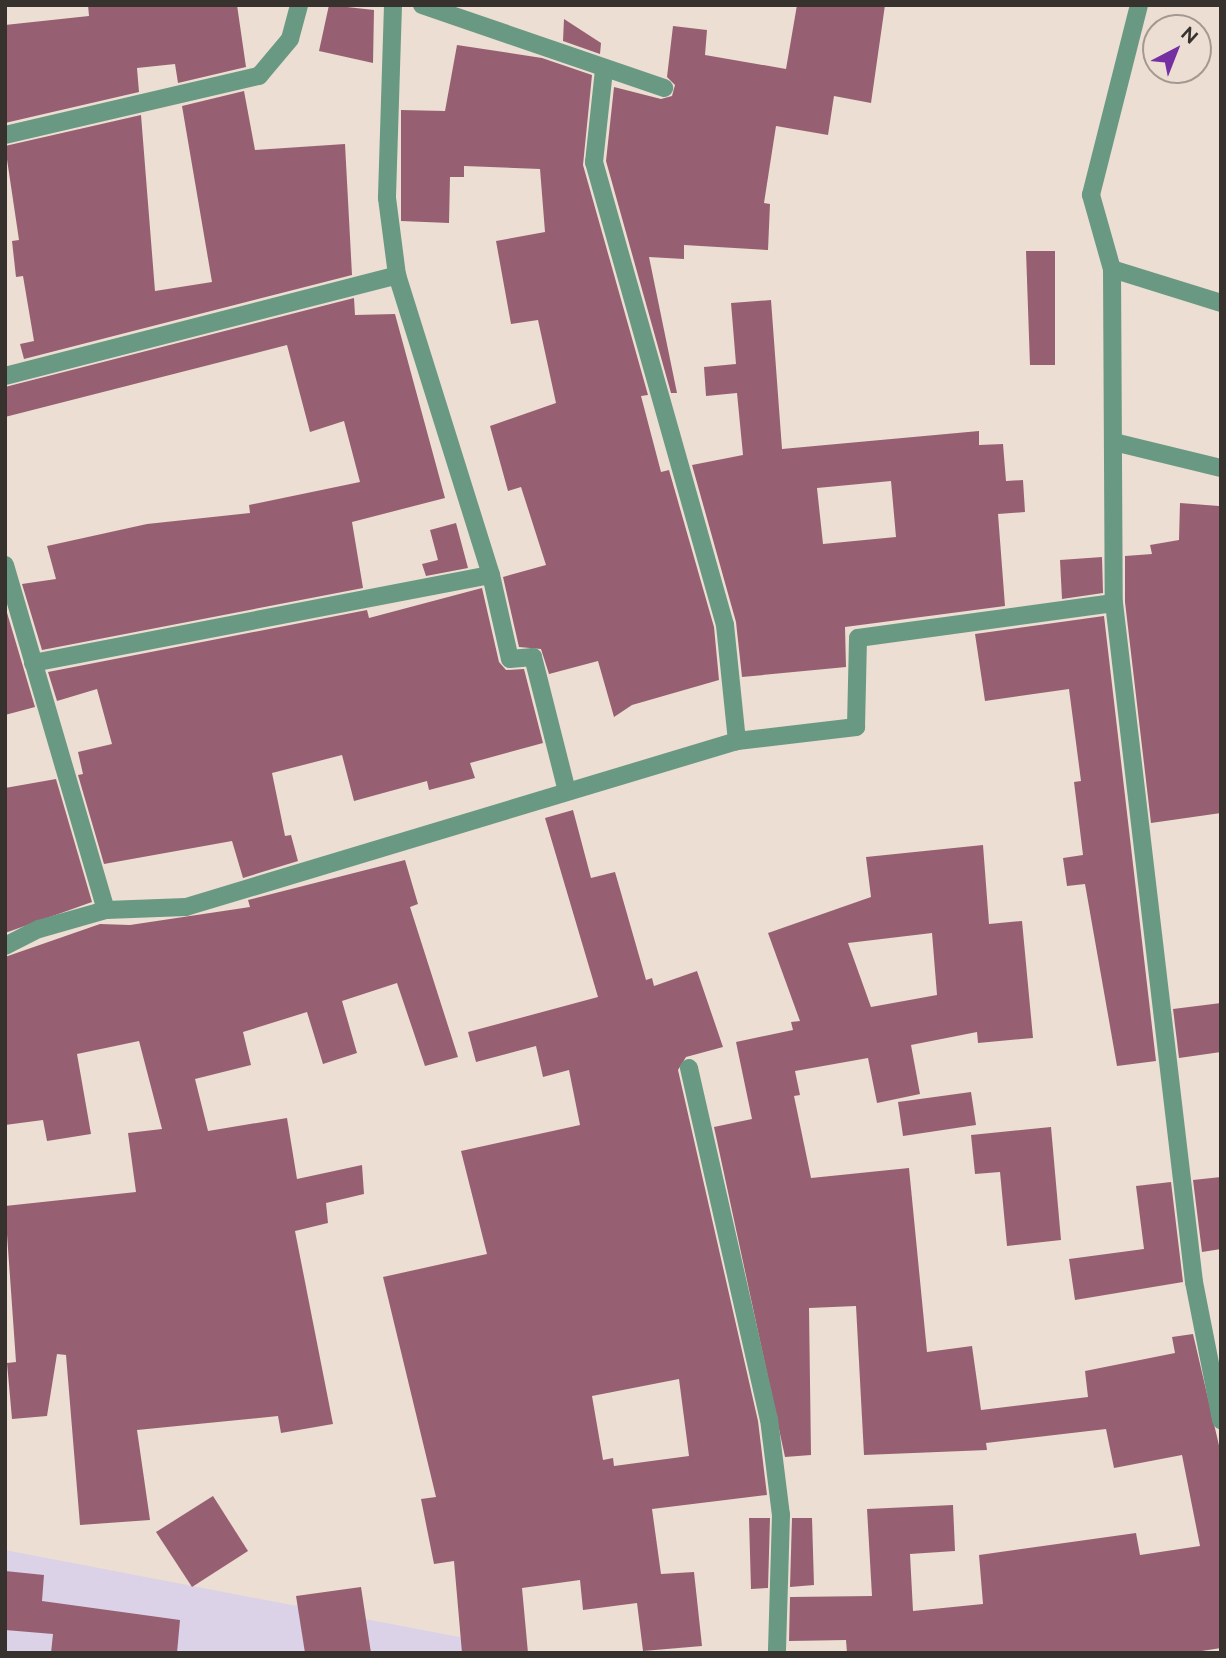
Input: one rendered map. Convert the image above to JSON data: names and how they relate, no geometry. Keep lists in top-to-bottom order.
{
  "north": "top right"
}
